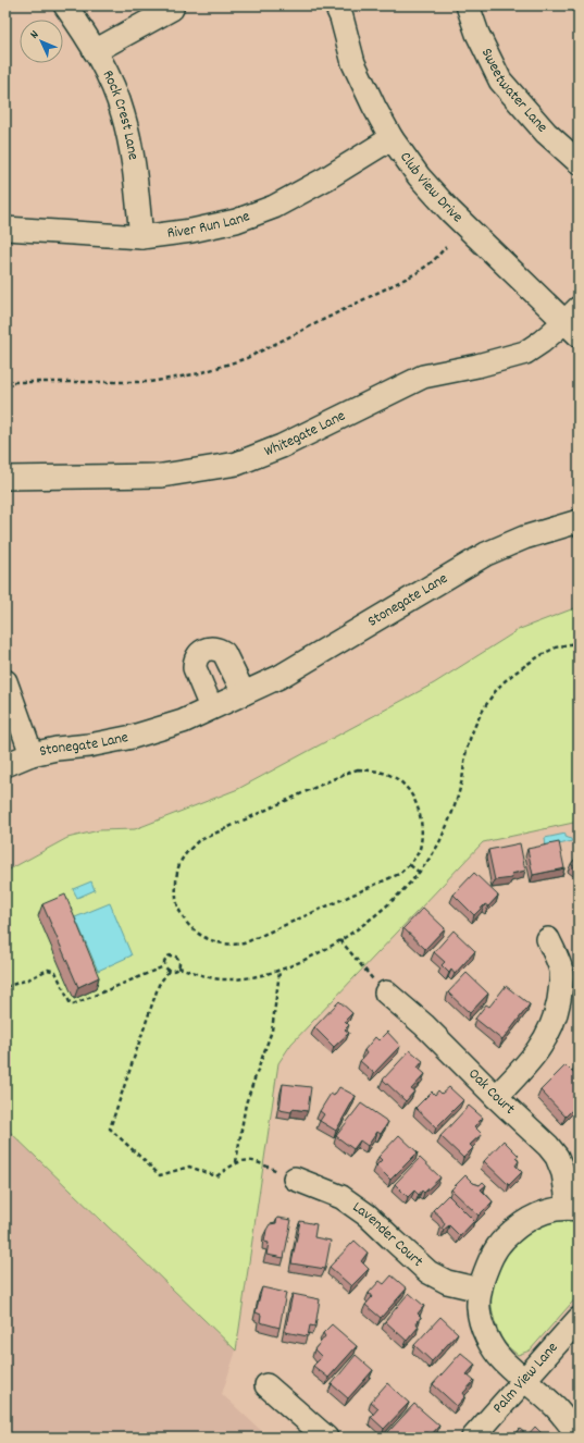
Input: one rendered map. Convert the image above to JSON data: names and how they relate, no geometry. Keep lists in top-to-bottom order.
{
  "streets": {
    "street": [
      "Sweetwater Lane",
      "Rock Crest Lane",
      "Club View Drive",
      "River Run Lane",
      "Whitegate Lane",
      "Stonegate Lane",
      "Oak Court",
      "Lavender Court",
      "Palm View Lane"
    ]
  },
  "crossings": [
    ["Rock Crest Lane", "River Run Lane"],
    ["Club View Drive", "River Run Lane"],
    ["Club View Drive", "Whitegate Lane"]
  ],
  "north": "top left"
}
